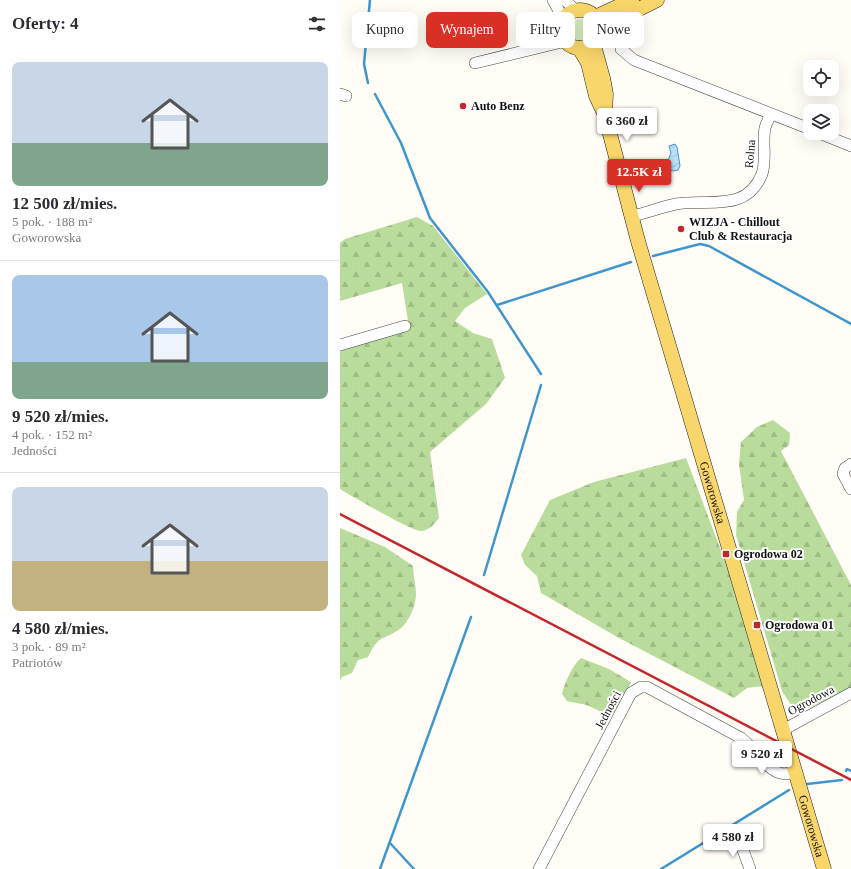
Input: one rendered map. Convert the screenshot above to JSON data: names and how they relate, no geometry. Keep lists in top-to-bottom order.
{
  "streets": {
    "main road": ["Goworowska"],
    "street": ["Rolna", "Ogrodowa", "Jedności"]
  },
  "crossings": [
    ["Rolna", "Goworowska"],
    ["Goworowska", "Ogrodowa"],
    ["Goworowska", "Jedności"]
  ],
  "places": {
    "other": ["Auto Benz", "WIZJA - Chillout Club & Restauracja"],
    "transit": ["Ogrodowa 02", "Ogrodowa 01"]
  },
  "page": {
    "heading": "Oferty: 4",
    "chip": [
      "Kupno",
      "Wynajem",
      "Filtry",
      "Nowe"
    ],
    "list": [
      {
        "name": "12 500 zł/mies.",
        "note": "5 pok. · 188 m² · Goworowska"
      },
      {
        "name": "9 520 zł/mies.",
        "note": "4 pok. · 152 m² · Jedności"
      },
      {
        "name": "4 580 zł/mies.",
        "note": "3 pok. · 89 m² · Patriotów"
      }
    ],
    "price": [
      "6 360 zł",
      "12.5K zł",
      "9 520 zł",
      "4 580 zł"
    ]
  }
}
